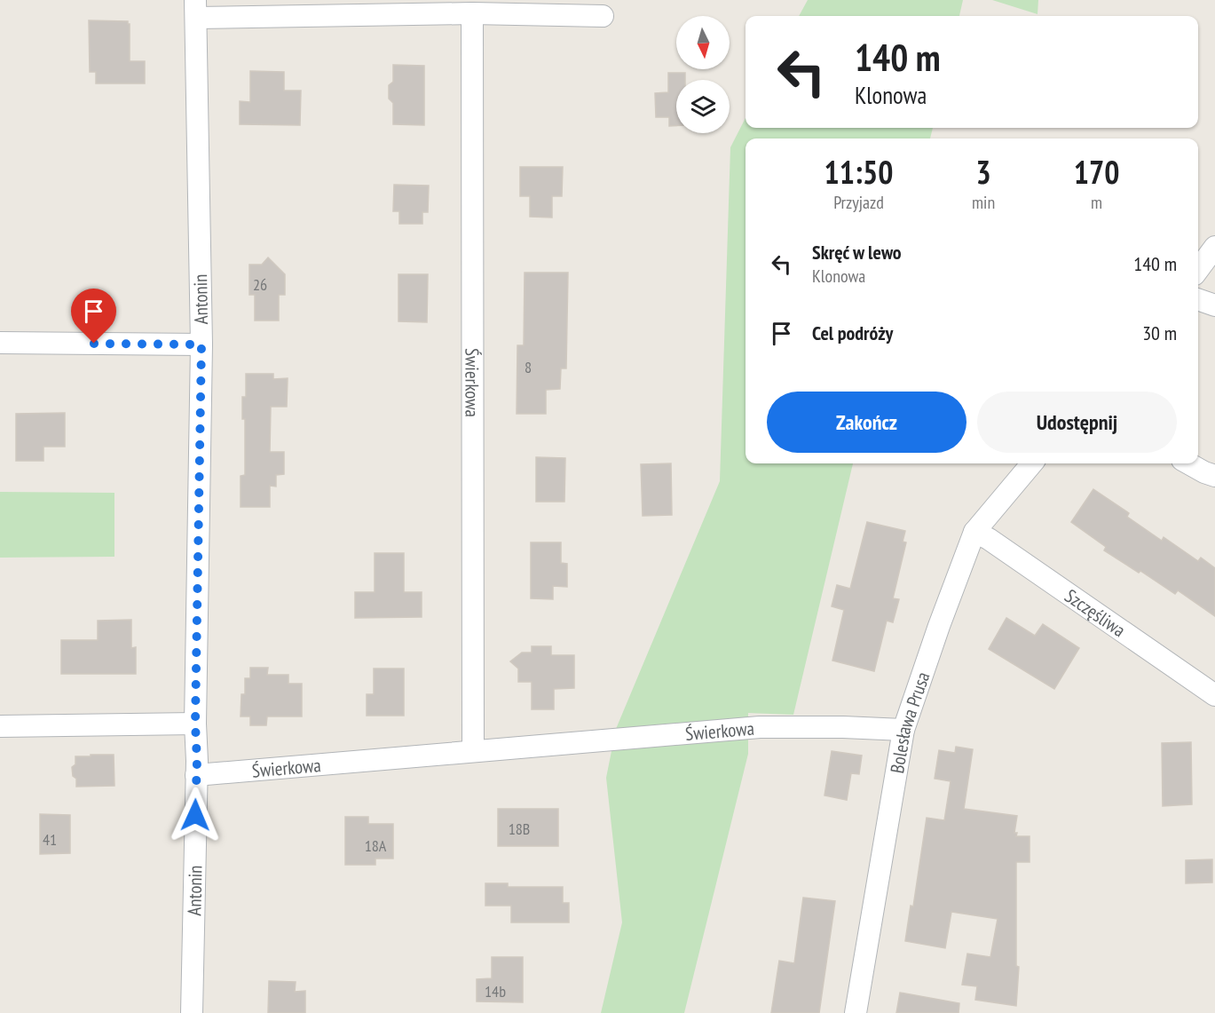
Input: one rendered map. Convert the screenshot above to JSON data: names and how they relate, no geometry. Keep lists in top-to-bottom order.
{
  "streets": {
    "street": [
      "Antonin",
      "Świerkowa",
      "Szczęśliwa",
      "Bolesława Prusa"
    ]
  },
  "crossings": [
    ["Antonin", "Świerkowa"],
    ["Świerkowa", "Bolesława Prusa"],
    ["Szczęśliwa", "Bolesława Prusa"]
  ],
  "house_numbers": [
    "26",
    "8",
    "18B",
    "41",
    "18A",
    "14b"
  ],
  "north": "bottom",
  "page": {
    "turn": ["140 m", "Klonowa"],
    "eta": [
      "11:50",
      "Przyjazd",
      "3",
      "min",
      "170",
      "m"
    ],
    "list": [
      {
        "name": "Skręć w lewo",
        "note": "Klonowa",
        "value": "140 m"
      },
      {
        "name": "Cel podróży",
        "value": "30 m"
      }
    ],
    "buttons": ["Zakończ", "Udostępnij"]
  }
}
